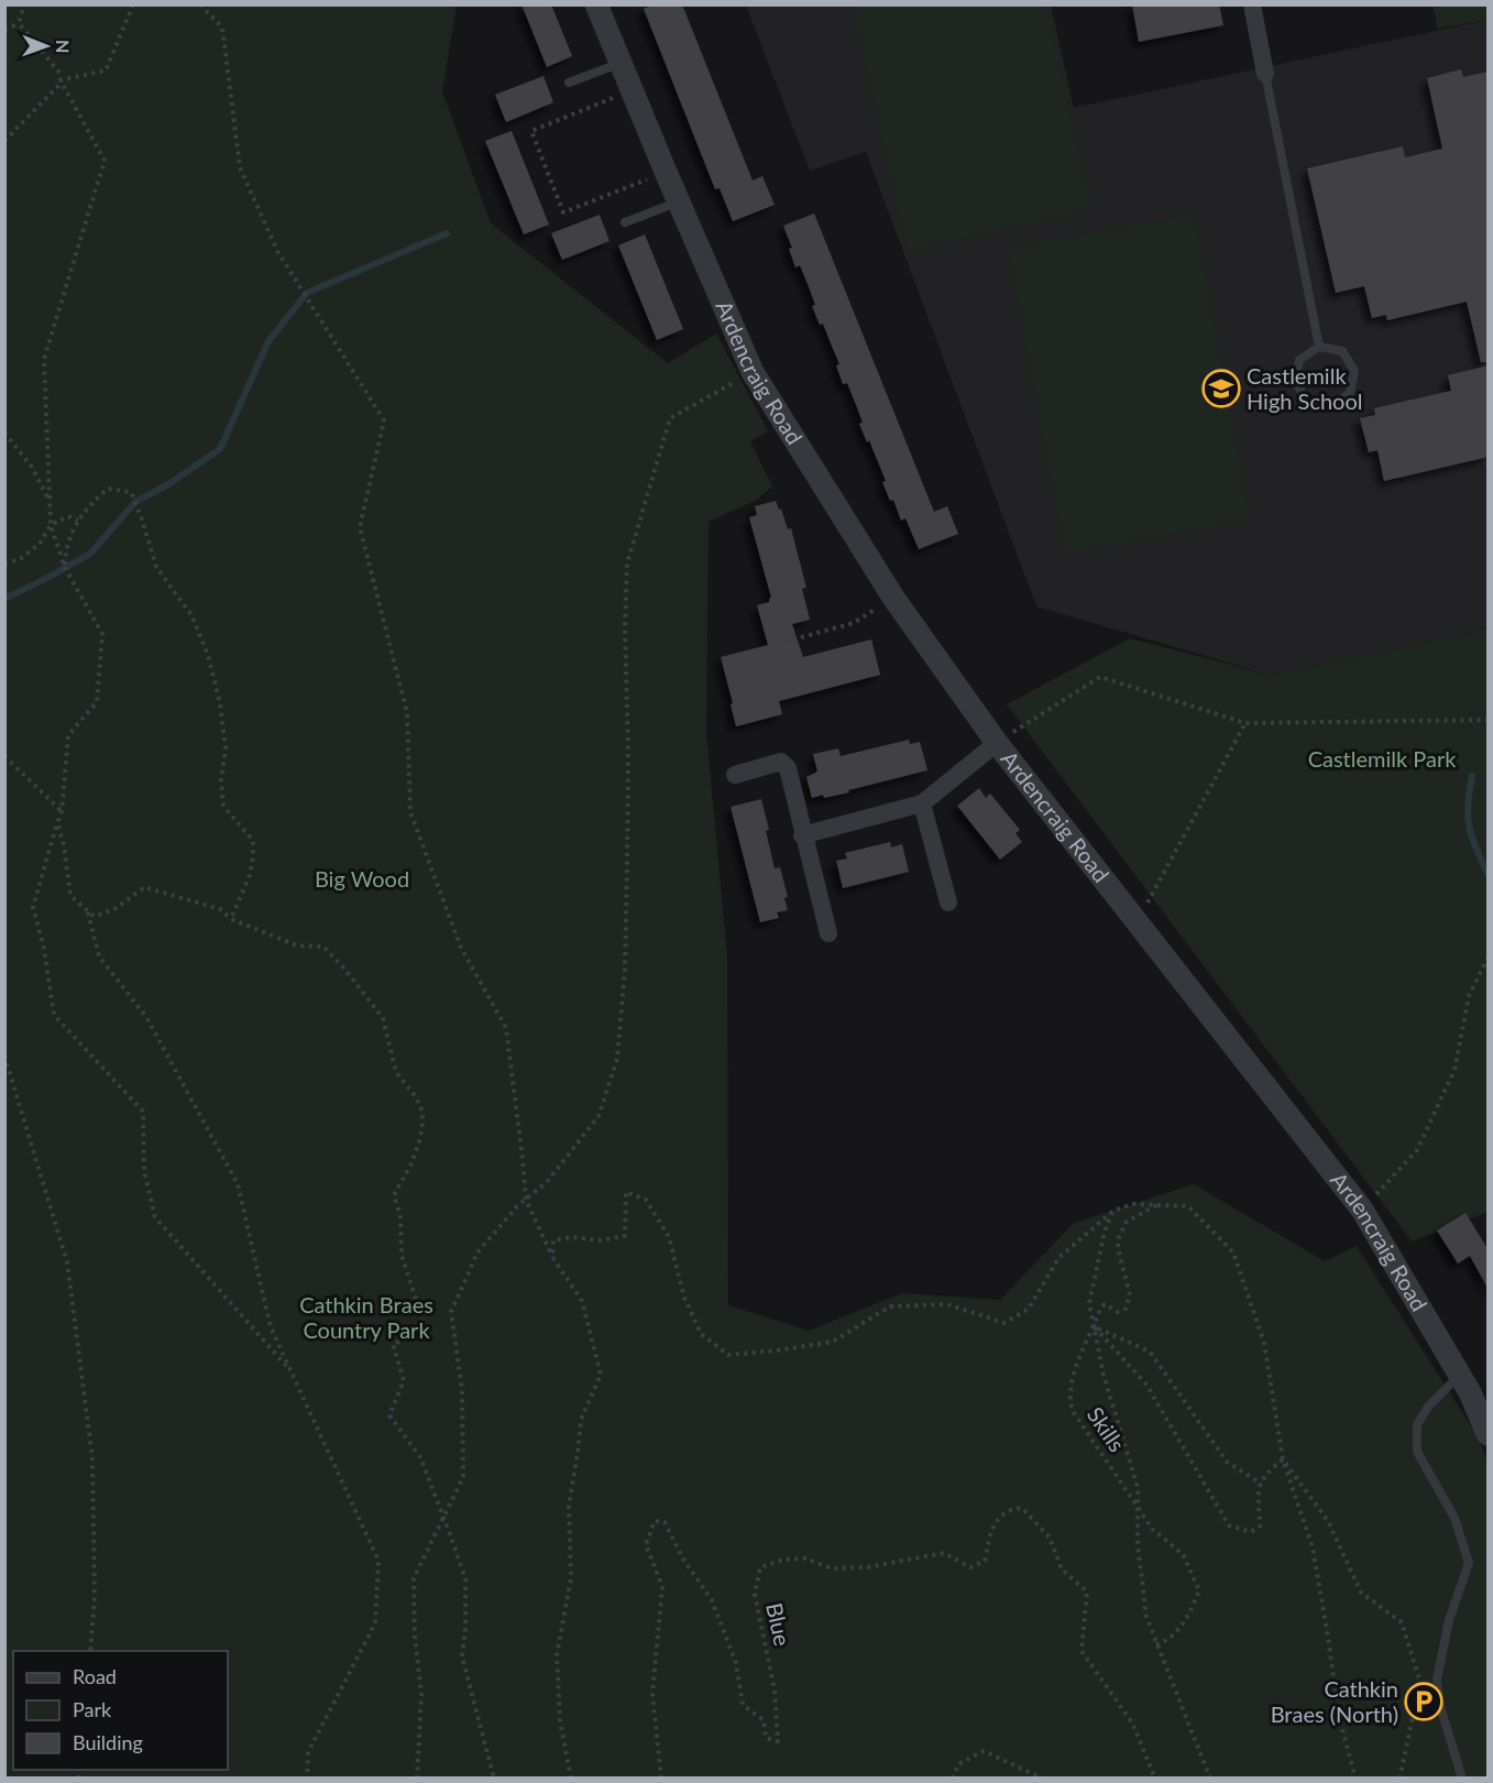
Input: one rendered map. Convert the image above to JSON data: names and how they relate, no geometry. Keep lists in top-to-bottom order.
{
  "streets": {
    "street": ["Ardencraig Road"],
    "path": ["Skills", "Blue"]
  },
  "parks": ["Castlemilk Park", "Big Wood", "Cathkin Braes Country Park"],
  "places": {
    "school or university": ["Castlemilk High School"],
    "parking": ["Cathkin Braes (North)"]
  },
  "legend": ["Road", "Park", "Building"],
  "north": "right"
}
